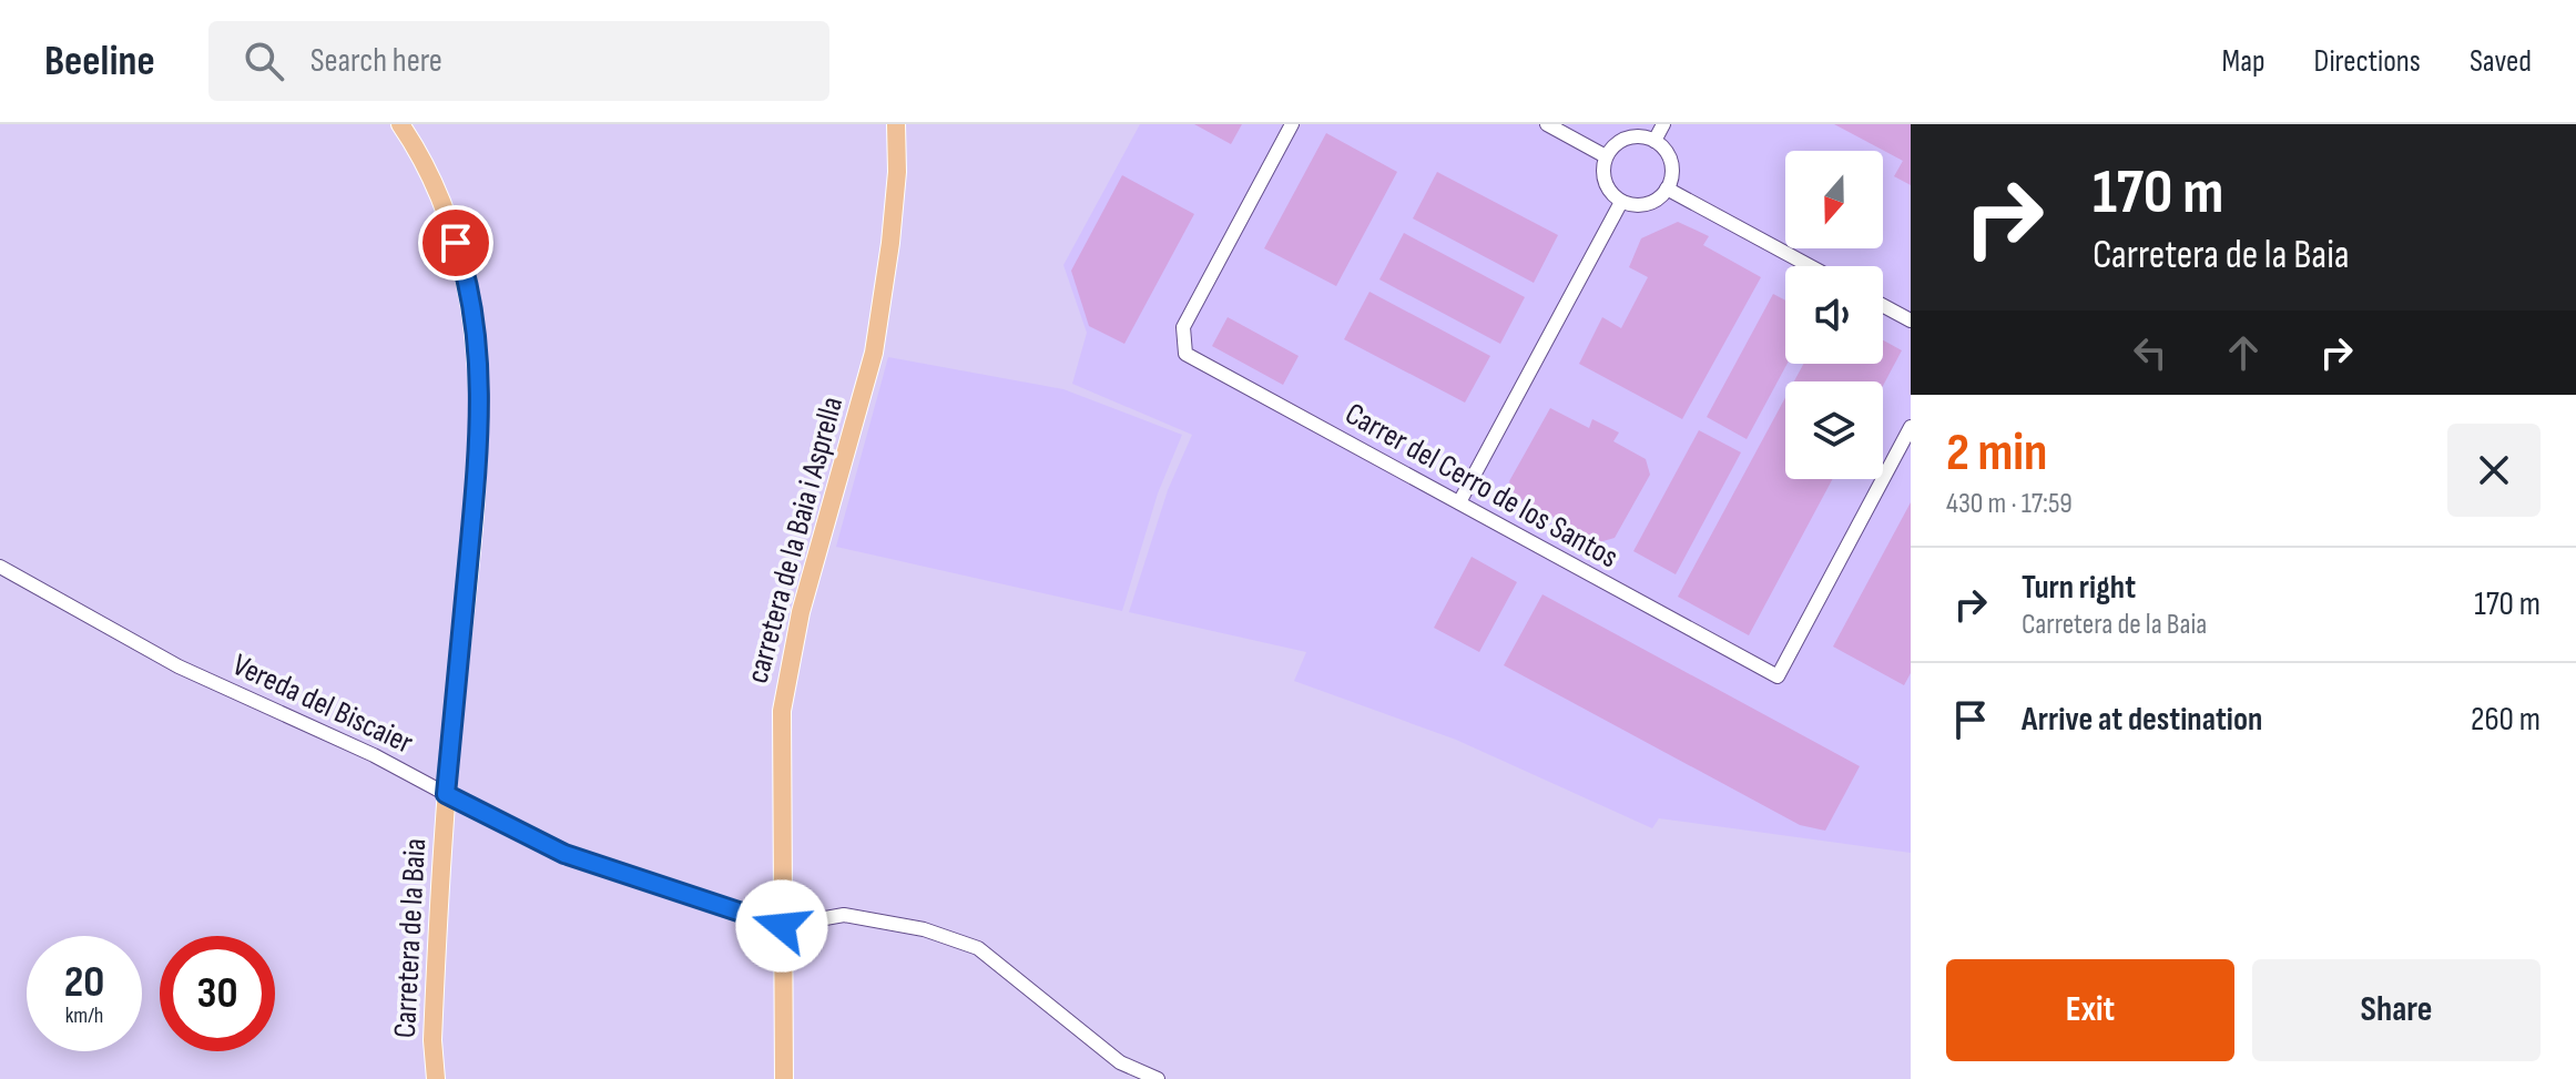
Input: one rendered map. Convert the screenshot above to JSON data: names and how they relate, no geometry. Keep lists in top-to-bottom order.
{
  "streets": {
    "main road": ["carretera de la Baia i Asprella", "Carretera de la Baia"],
    "street": ["Carrer del Cerro de los Santos", "Vereda del Biscaier"]
  },
  "crossings": [
    ["carretera de la Baia i Asprella", "Vereda del Biscaier"],
    ["Vereda del Biscaier", "Carretera de la Baia"]
  ],
  "north": "bottom",
  "page": {
    "header": "Beeline",
    "search": "Search here",
    "nav": ["Map", "Directions", "Saved"],
    "turn": ["170 m", "Carretera de la Baia"],
    "heading": ["2 min", "430 m · 17:59"],
    "list": [
      {
        "name": "Turn right",
        "note": "Carretera de la Baia",
        "value": "170 m"
      },
      {
        "name": "Arrive at destination",
        "value": "260 m"
      }
    ],
    "speed": "20 km/h",
    "limit": "30",
    "buttons": ["Exit", "Share"]
  }
}
